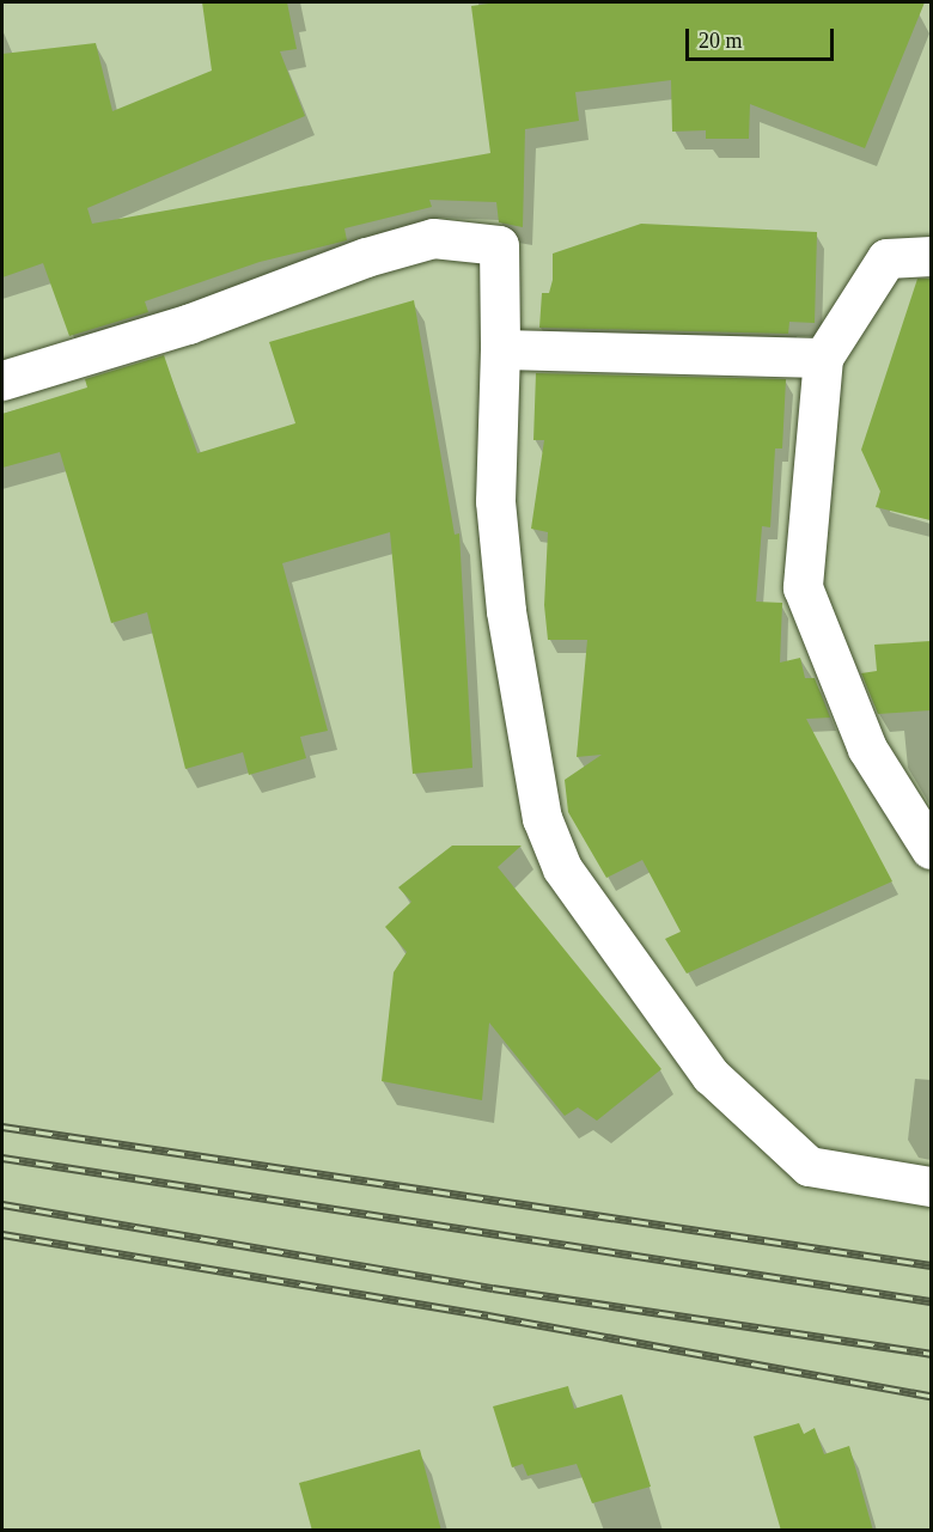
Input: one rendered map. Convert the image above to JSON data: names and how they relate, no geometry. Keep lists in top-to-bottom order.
{
  "scale_bar": "20 m"
}
